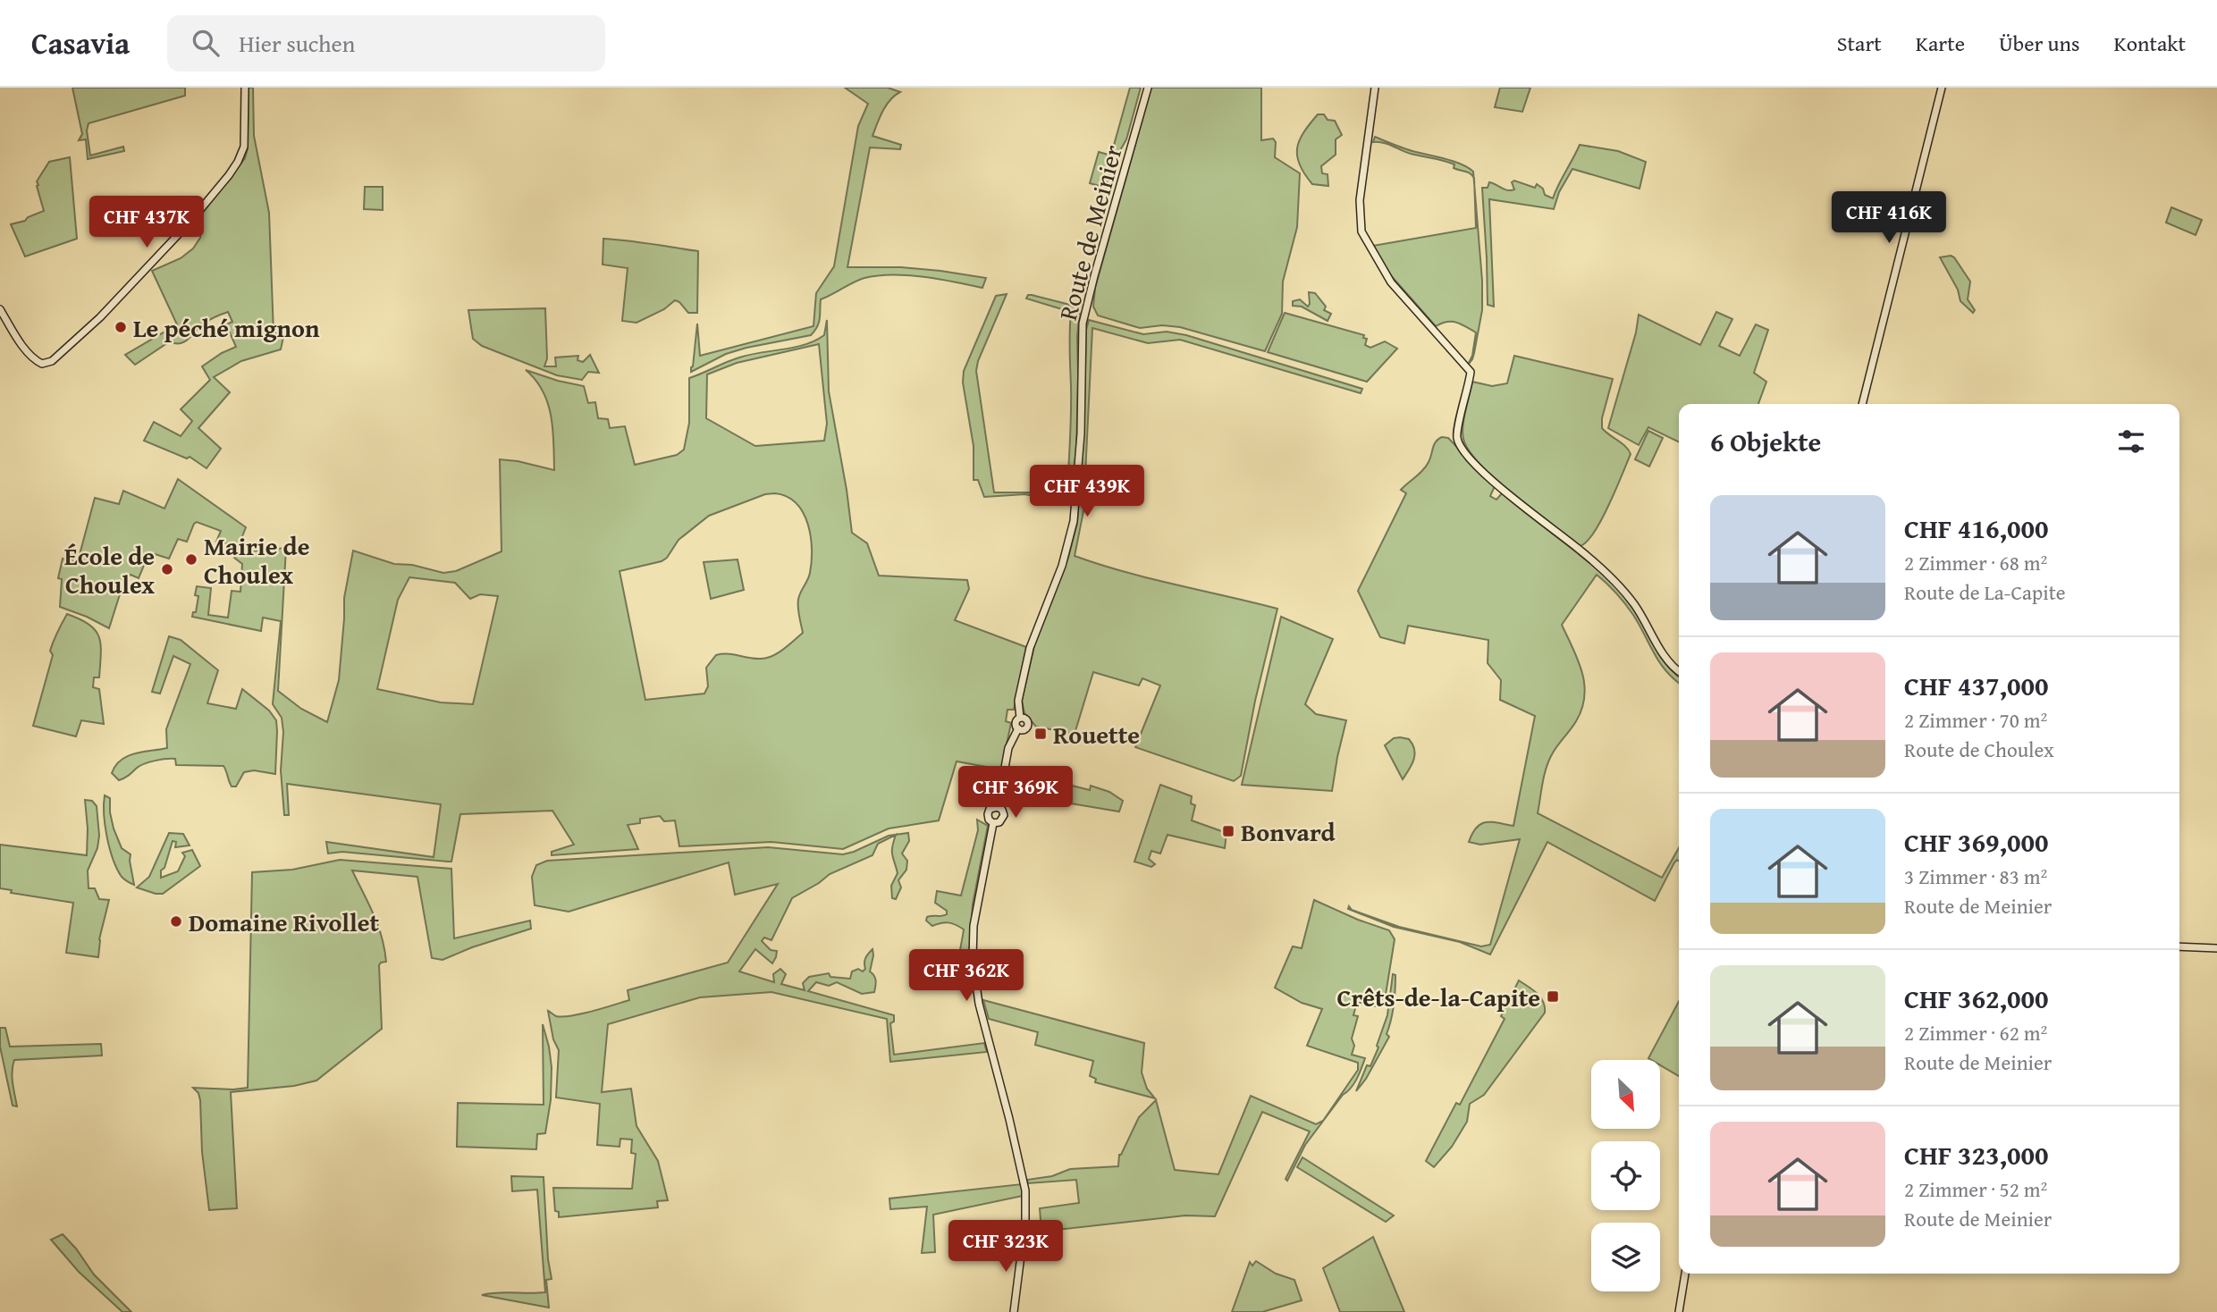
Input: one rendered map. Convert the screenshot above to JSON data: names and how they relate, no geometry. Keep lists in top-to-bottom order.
{
  "streets": {
    "street": ["Route de Meinier"]
  },
  "places": {
    "other": [
      "Le péché mignon",
      "Mairie de Choulex",
      "École de Choulex",
      "Domaine Rivollet"
    ],
    "transit": ["Rouette", "Bonvard", "Crêts-de-la-Capite"]
  },
  "north": "bottom right",
  "page": {
    "header": "Casavia",
    "search": "Hier suchen",
    "nav": [
      "Start",
      "Karte",
      "Über uns",
      "Kontakt"
    ],
    "price": [
      "CHF 416K",
      "CHF 437K",
      "CHF 439K",
      "CHF 369K",
      "CHF 362K",
      "CHF 323K"
    ],
    "heading": "6 Objekte",
    "list": [
      {
        "name": "CHF 416,000",
        "note": "2 Zimmer · 68 m² · Route de La-Capite"
      },
      {
        "name": "CHF 437,000",
        "note": "2 Zimmer · 70 m² · Route de Choulex"
      },
      {
        "name": "CHF 369,000",
        "note": "3 Zimmer · 83 m² · Route de Meinier"
      },
      {
        "name": "CHF 362,000",
        "note": "2 Zimmer · 62 m² · Route de Meinier"
      },
      {
        "name": "CHF 323,000",
        "note": "2 Zimmer · 52 m² · Route de Meinier"
      }
    ]
  }
}
